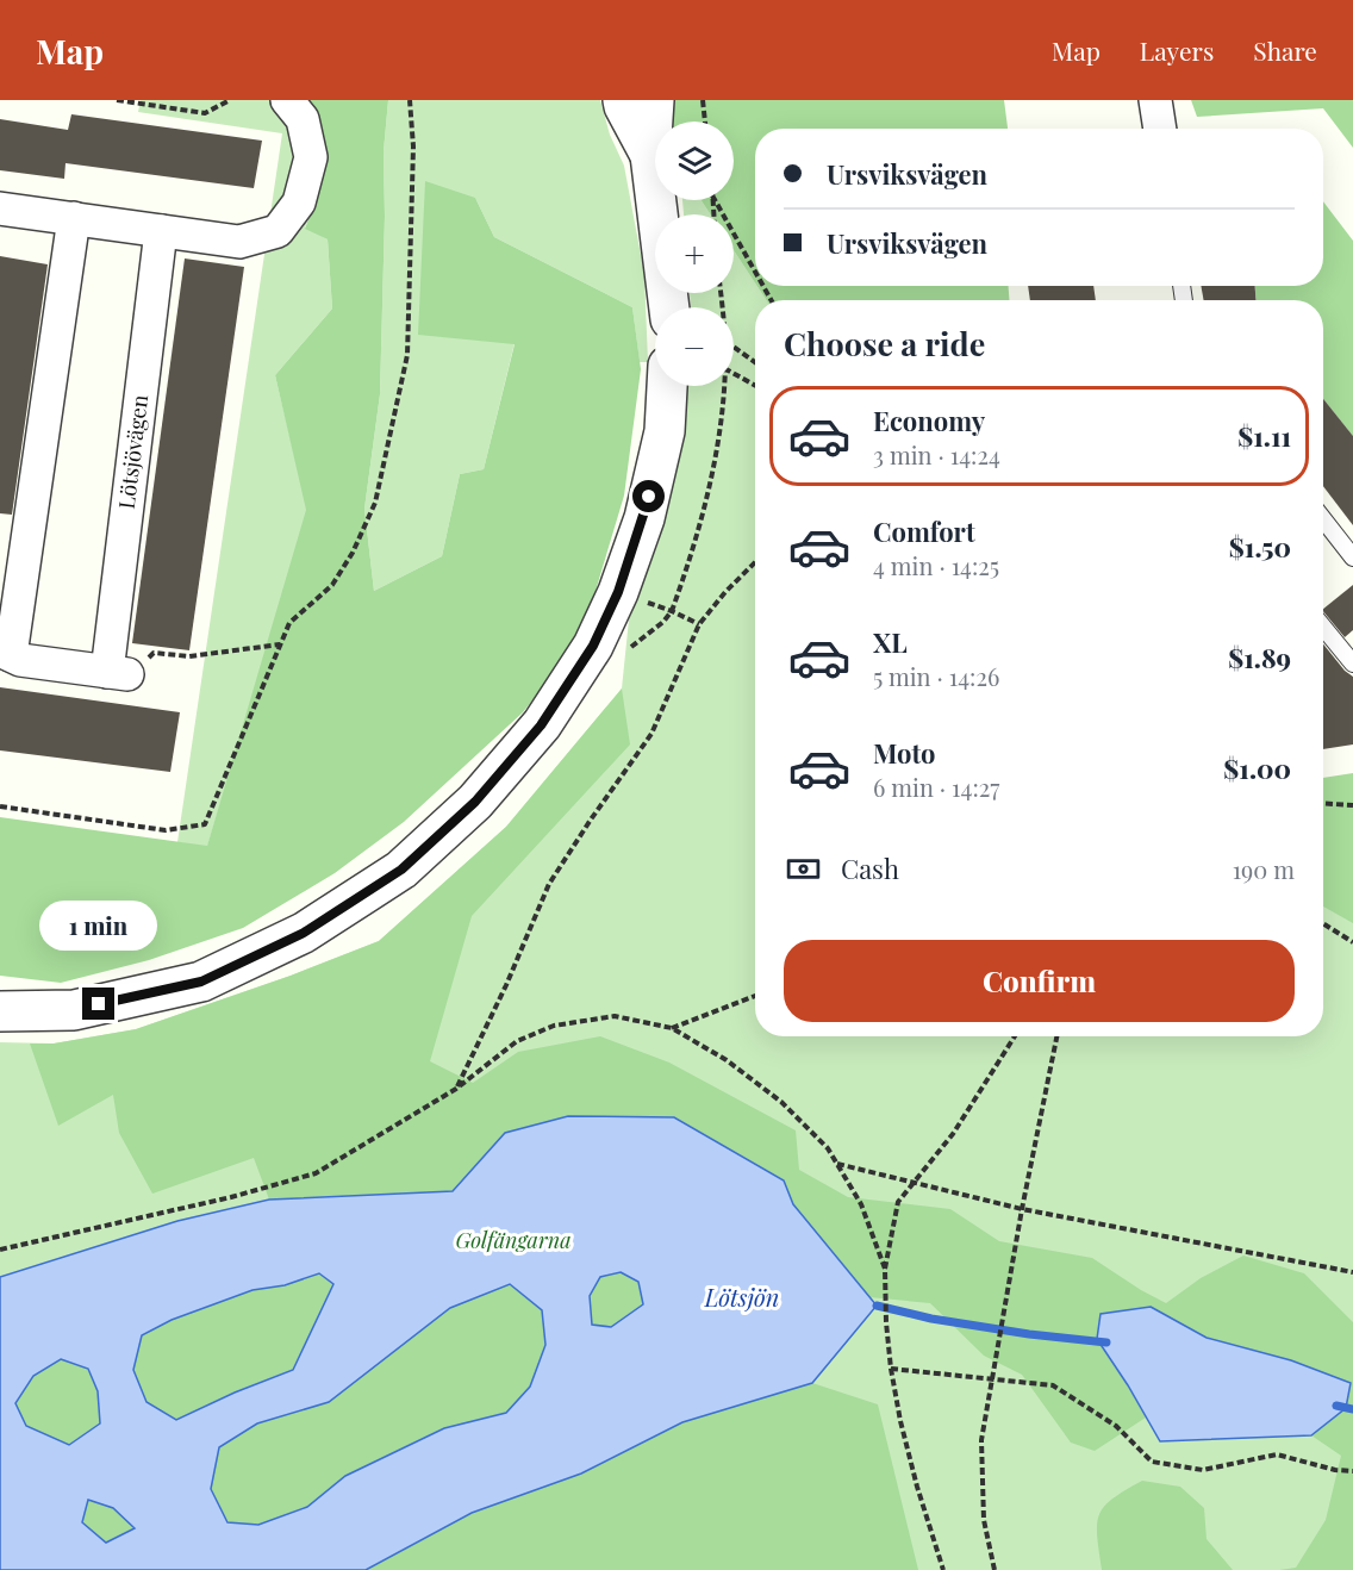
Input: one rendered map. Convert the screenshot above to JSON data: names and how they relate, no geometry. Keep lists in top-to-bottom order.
{
  "streets": {
    "street": ["Lötsjövägen"]
  },
  "water": ["Lötsjön"],
  "parks": ["Golfängarna"],
  "page": {
    "header": "Map",
    "nav": ["Map", "Layers", "Share"],
    "map_buttons": ["+", "−"],
    "banner": ["Ursviksvägen", "Ursviksvägen"],
    "heading": "Choose a ride",
    "list": [
      {
        "name": "Economy",
        "note": "3 min · 14:24",
        "value": "$1.11"
      },
      {
        "name": "Comfort",
        "note": "4 min · 14:25",
        "value": "$1.50"
      },
      {
        "name": "XL",
        "note": "5 min · 14:26",
        "value": "$1.89"
      },
      {
        "name": "Moto",
        "note": "6 min · 14:27",
        "value": "$1.00"
      }
    ],
    "pay": ["Cash", "190 m"],
    "bubble": "1 min",
    "buttons": "Confirm"
  }
}
